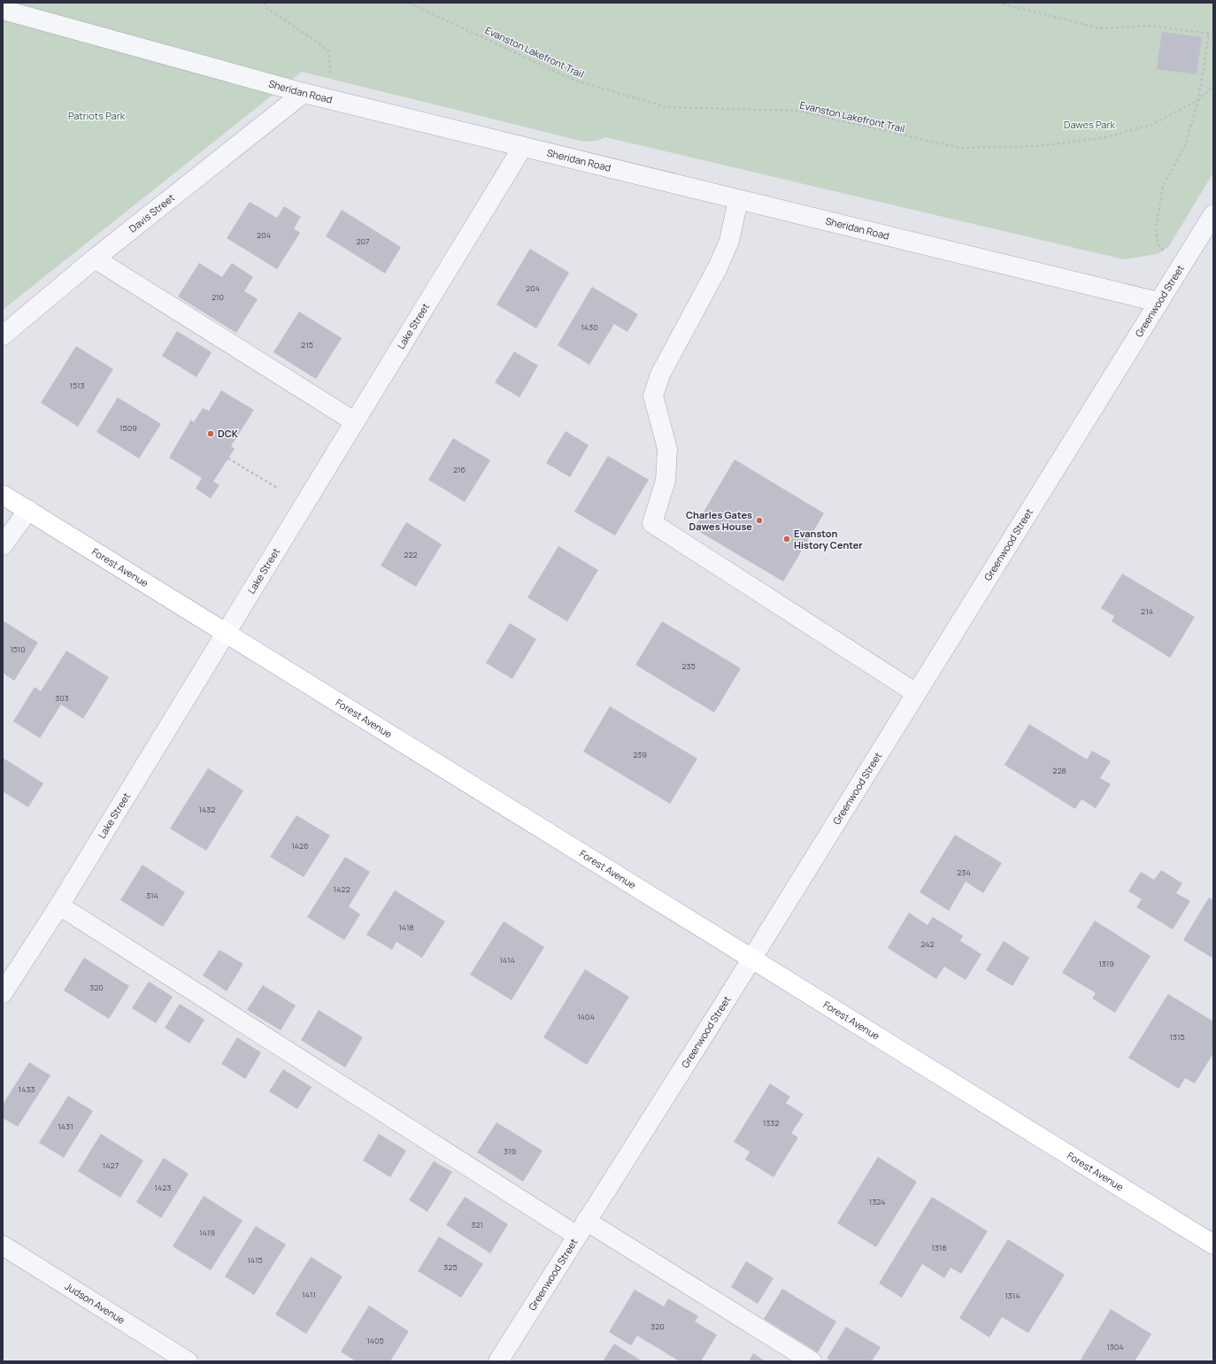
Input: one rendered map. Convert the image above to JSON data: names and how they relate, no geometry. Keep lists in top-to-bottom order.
{
  "streets": {
    "main road": ["Forest Avenue"],
    "street": [
      "Sheridan Road",
      "Davis Street",
      "Greenwood Street",
      "Lake Street",
      "Judson Avenue"
    ],
    "path": ["Evanston Lakefront Trail"]
  },
  "crossings": [
    ["Sheridan Road", "Davis Street"],
    ["Sheridan Road", "Greenwood Street"],
    ["Sheridan Road", "Lake Street"],
    ["Greenwood Street", "Forest Avenue"],
    ["Lake Street", "Forest Avenue"]
  ],
  "parks": ["Patriots Park", "Dawes Park"],
  "places": ["DCK", "Charles Gates Dawes House", "Evanston History Center"],
  "house_numbers": [
    "204",
    "207",
    "204",
    "210",
    "1430",
    "215",
    "1513",
    "1509",
    "216",
    "222",
    "214",
    "1510",
    "235",
    "303",
    "239",
    "228",
    "1432",
    "1426",
    "234",
    "1422",
    "314",
    "1418",
    "242",
    "1414",
    "1319",
    "320",
    "1404",
    "1315",
    "1433",
    "1332",
    "1431",
    "319",
    "1427",
    "1423",
    "1324",
    "321",
    "1419",
    "1318",
    "1415",
    "325",
    "1411",
    "1314",
    "320",
    "1405",
    "1304"
  ]
}
